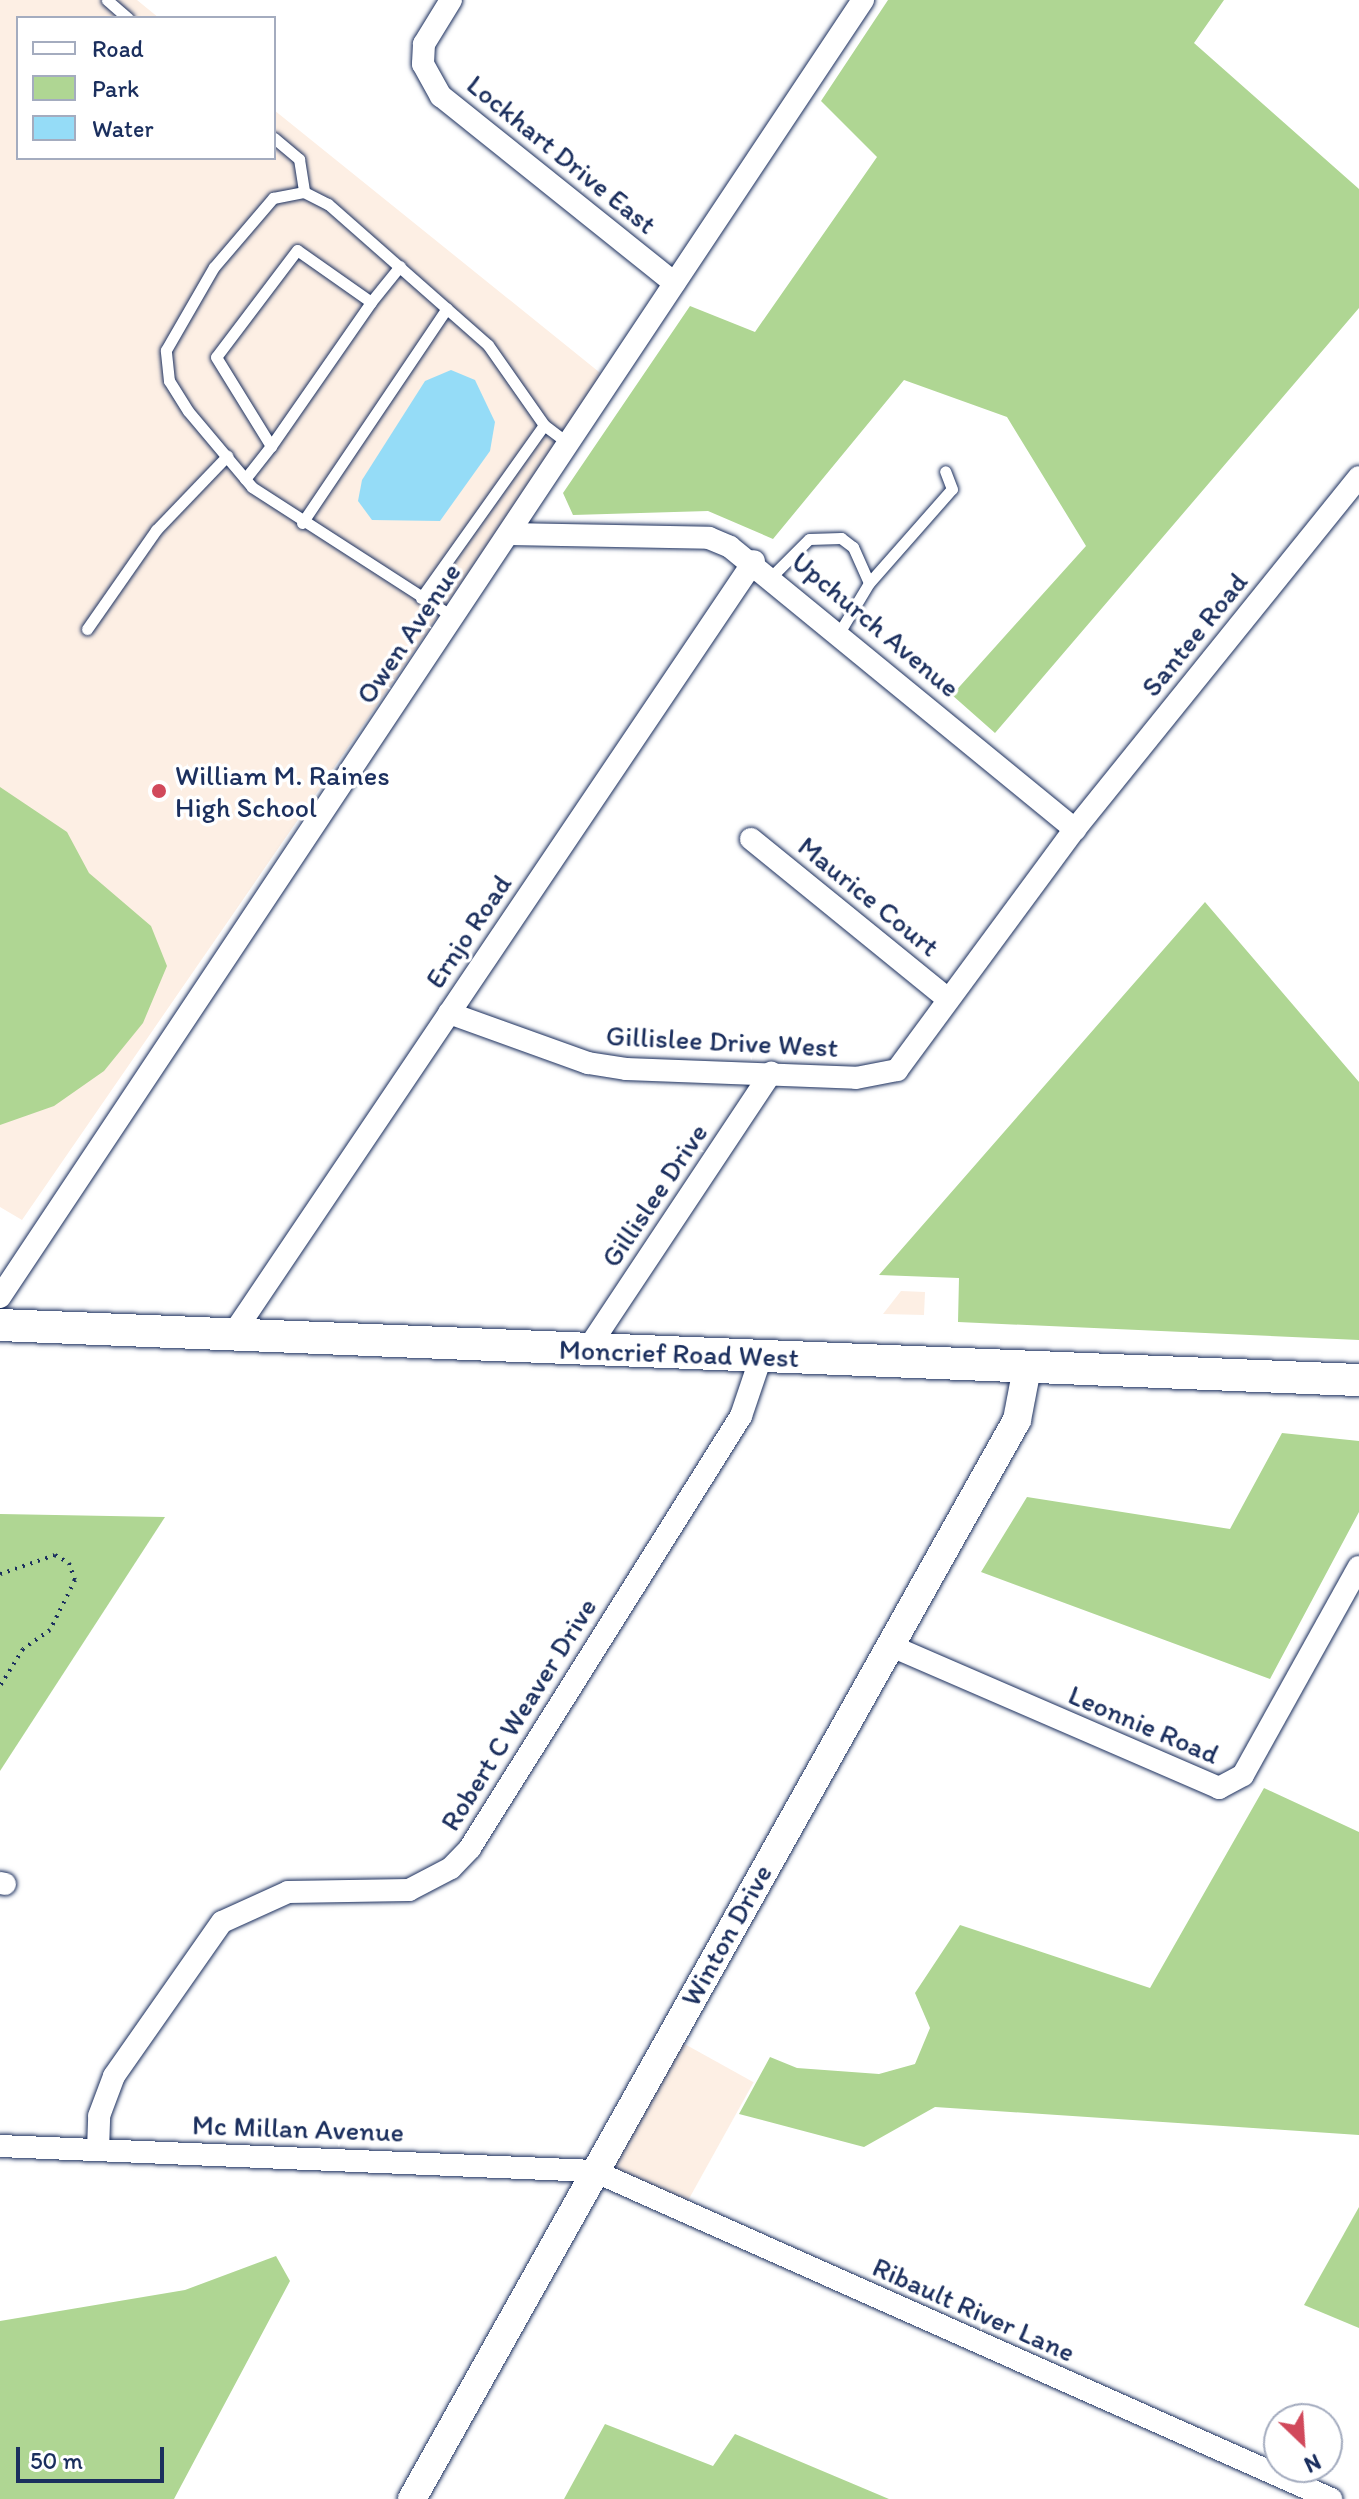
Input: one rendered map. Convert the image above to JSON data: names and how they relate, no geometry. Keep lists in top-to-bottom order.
{
  "streets": {
    "main road": ["Moncrief Road West"],
    "street": [
      "Lockhart Drive East",
      "Upchurch Avenue",
      "Owen Avenue",
      "Santee Road",
      "Maurice Court",
      "Ernjo Road",
      "Gillislee Drive West",
      "Gillislee Drive",
      "Robert C Weaver Drive",
      "Leonnie Road",
      "Winton Drive",
      "Mc Millan Avenue",
      "Ribault River Lane"
    ]
  },
  "crossings": [
    ["Lockhart Drive East", "Owen Avenue"],
    ["Upchurch Avenue", "Owen Avenue"],
    ["Upchurch Avenue", "Santee Road"],
    ["Upchurch Avenue", "Ernjo Road"],
    ["Maurice Court", "Gillislee Drive West"],
    ["Ernjo Road", "Gillislee Drive West"],
    ["Ernjo Road", "Moncrief Road West"],
    ["Gillislee Drive West", "Gillislee Drive"],
    ["Gillislee Drive", "Moncrief Road West"],
    ["Moncrief Road West", "Robert C Weaver Drive"],
    ["Moncrief Road West", "Winton Drive"],
    ["Robert C Weaver Drive", "Mc Millan Avenue"],
    ["Leonnie Road", "Winton Drive"],
    ["Winton Drive", "Mc Millan Avenue"],
    ["Winton Drive", "Ribault River Lane"],
    ["Mc Millan Avenue", "Ribault River Lane"]
  ],
  "places": ["William M. Raines High School"],
  "legend": ["Road", "Park", "Water"],
  "scale_bar": "50 m",
  "north": "bottom right"
}
